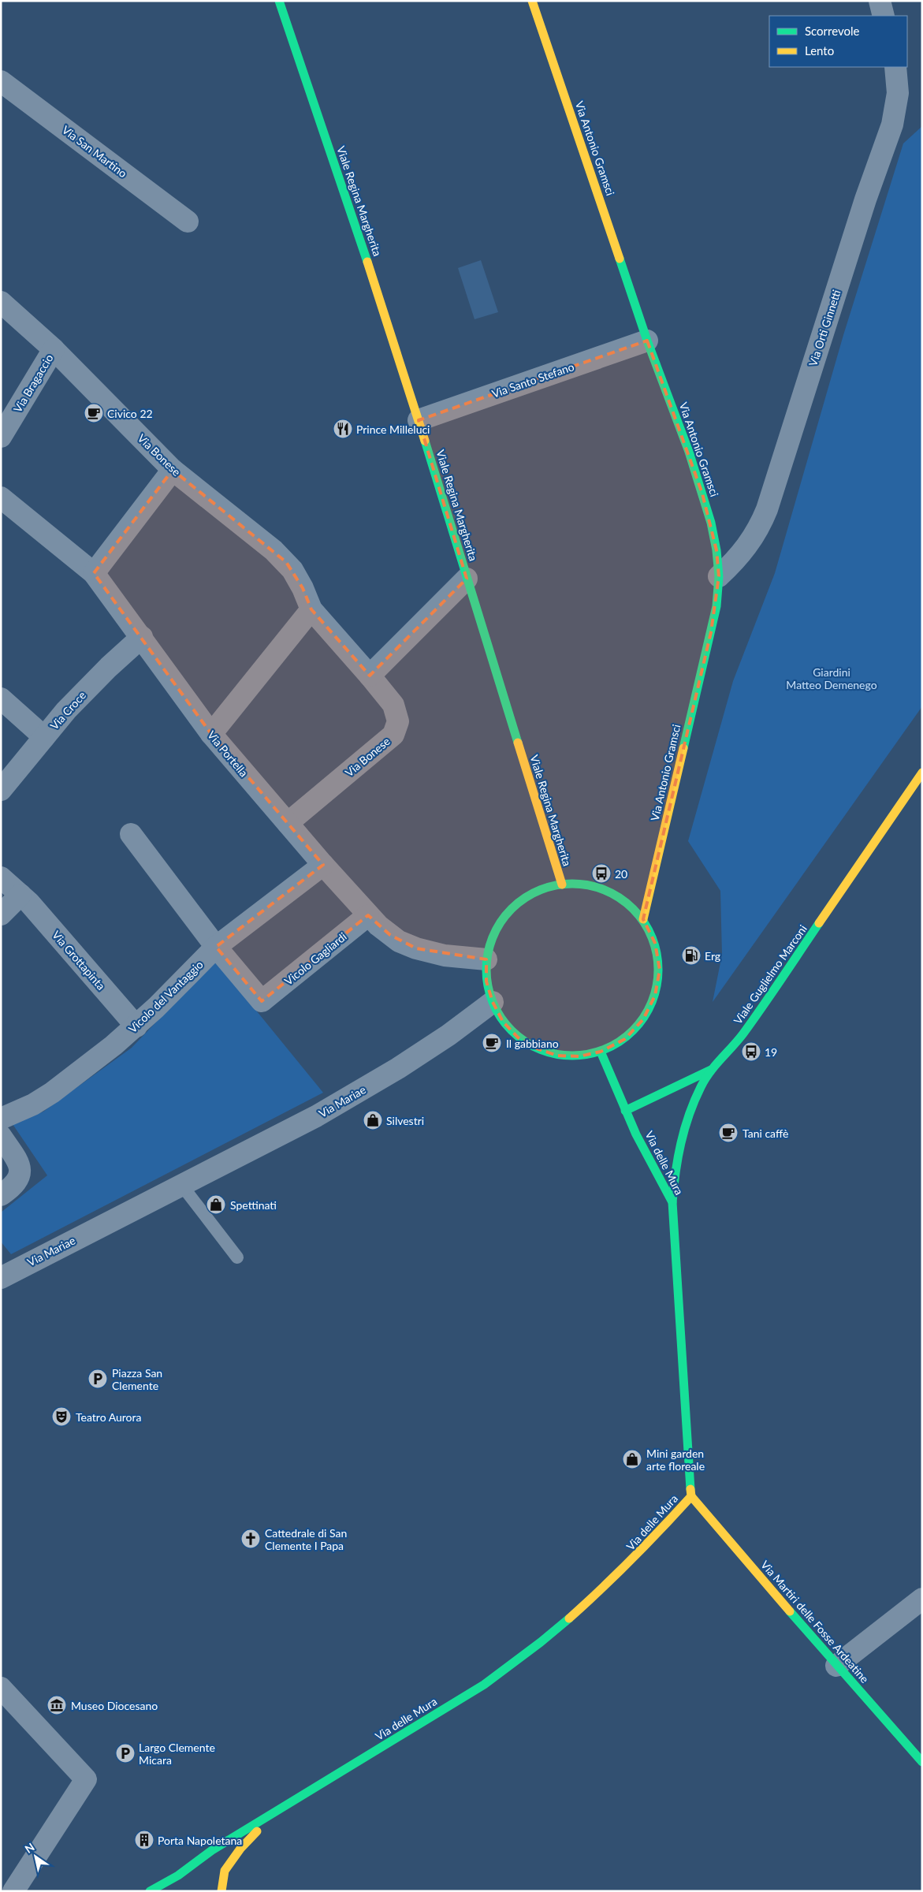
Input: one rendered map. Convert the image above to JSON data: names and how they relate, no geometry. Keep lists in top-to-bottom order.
{
  "streets": {
    "street": [
      "Via Antonio Gramsci",
      "Via San Martino",
      "Viale Regina Margherita",
      "Via Orti Ginnetti",
      "Via Santo Stefano",
      "Via Bragaccio",
      "Via Bonese",
      "Via Croce",
      "Via Portella",
      "Vicolo Gagliardi",
      "Via Grottapinta",
      "Viale Guglielmo Marconi",
      "Vicolo del Vantaggio",
      "Via Mariae",
      "Via delle Mura",
      "Via Martiri delle Fosse Ardeatine"
    ]
  },
  "crossings": [
    ["Via Antonio Gramsci", "Via Orti Ginnetti"],
    ["Via Antonio Gramsci", "Via Santo Stefano"],
    ["Viale Regina Margherita", "Via Santo Stefano"],
    ["Via Bragaccio", "Via Bonese"],
    ["Via Bonese", "Via Portella"],
    ["Via Croce", "Via Portella"],
    ["Via Portella", "Vicolo Gagliardi"],
    ["Via Portella", "Vicolo del Vantaggio"],
    ["Vicolo Gagliardi", "Vicolo del Vantaggio"],
    ["Via Grottapinta", "Vicolo del Vantaggio"],
    ["Viale Guglielmo Marconi", "Via delle Mura"],
    ["Via delle Mura", "Via Martiri delle Fosse Ardeatine"]
  ],
  "parks": ["Giardini Matteo Demenego"],
  "places": {
    "cafe": ["Civico 22", "Il gabbiano", "Tani caffè"],
    "restaurant": ["Prince Milleluci"],
    "bus stop": ["20", "19"],
    "fuel station": ["Erg"],
    "shop": ["Silvestri", "Spettinati", "Mini garden arte floreale"],
    "parking": ["Piazza San Clemente", "Largo Clemente Micara"],
    "theatre": ["Teatro Aurora"],
    "church": ["Cattedrale di San Clemente I Papa"],
    "museum": ["Museo Diocesano"],
    "building": ["Porta Napoletana"]
  },
  "legend": ["Scorrevole", "Lento"],
  "north": "top left"
}
